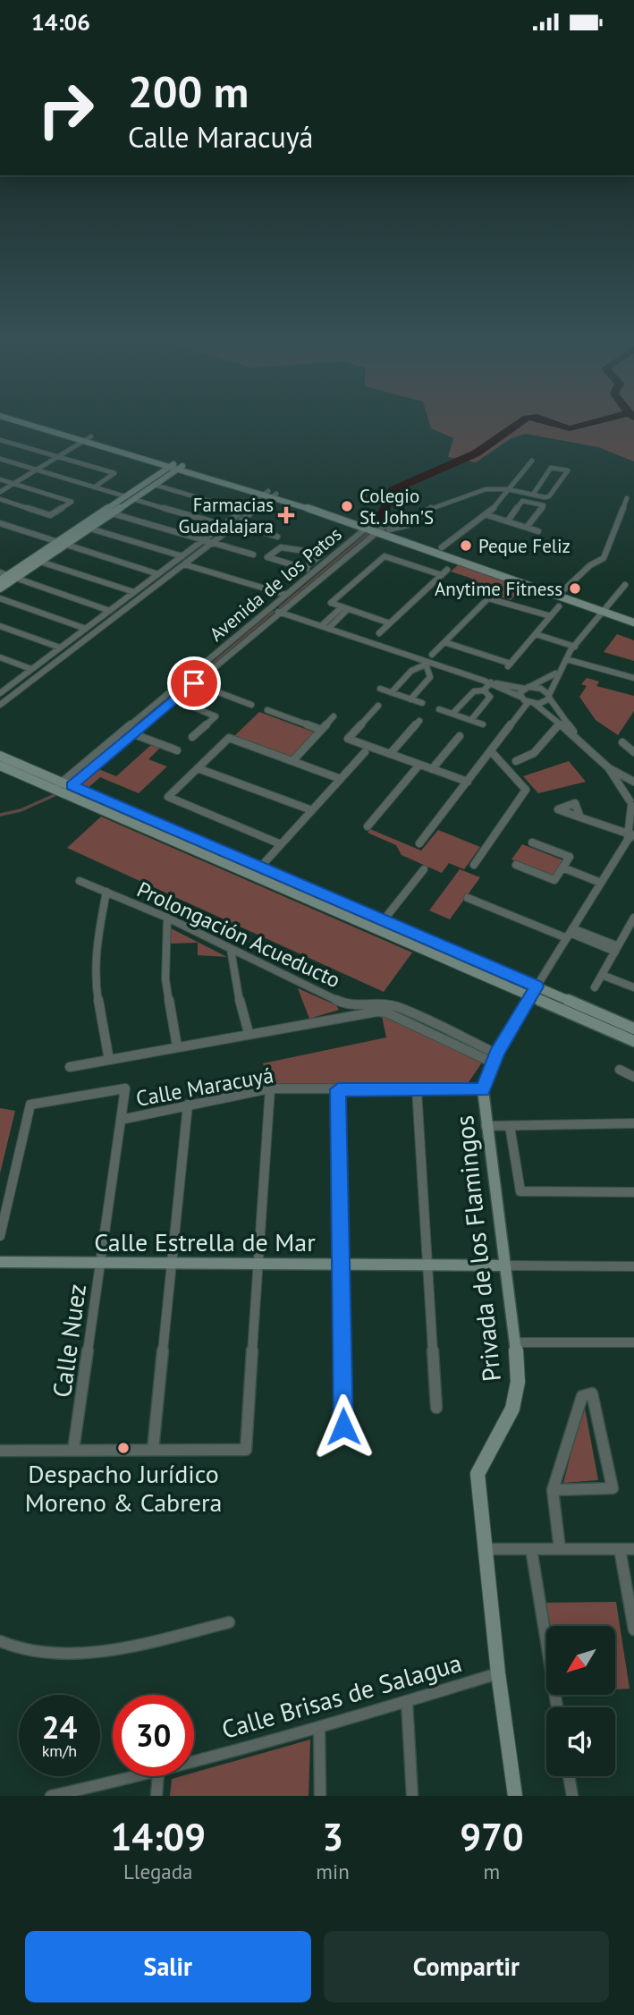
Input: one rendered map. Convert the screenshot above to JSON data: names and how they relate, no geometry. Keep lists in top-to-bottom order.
{
  "streets": {
    "main road": ["Calle Estrella de Mar", "Privada de los Flamingos"],
    "street": [
      "Avenida de los Patos",
      "Prolongación Acueducto",
      "Calle Maracuyá",
      "Calle Nuez",
      "Calle Brisas de Salagua"
    ]
  },
  "crossings": [
    ["Prolongación Acueducto", "Privada de los Flamingos"],
    ["Calle Maracuyá", "Privada de los Flamingos"],
    ["Calle Maracuyá", "Calle Nuez"],
    ["Calle Estrella de Mar", "Privada de los Flamingos"],
    ["Calle Estrella de Mar", "Calle Nuez"]
  ],
  "places": {
    "other": [
      "Colegio St. John'S",
      "Peque Feliz",
      "Anytime Fitness",
      "Despacho Jurídico Moreno & Cabrera"
    ],
    "health": ["Farmacias Guadalajara"]
  },
  "north": "bottom left",
  "page": {
    "status": "14:06",
    "turn": ["200 m", "Calle Maracuyá"],
    "speed": "24 km/h",
    "limit": "30",
    "eta": [
      "14:09",
      "Llegada",
      "3",
      "min",
      "970",
      "m"
    ],
    "buttons": ["Salir", "Compartir"]
  }
}
